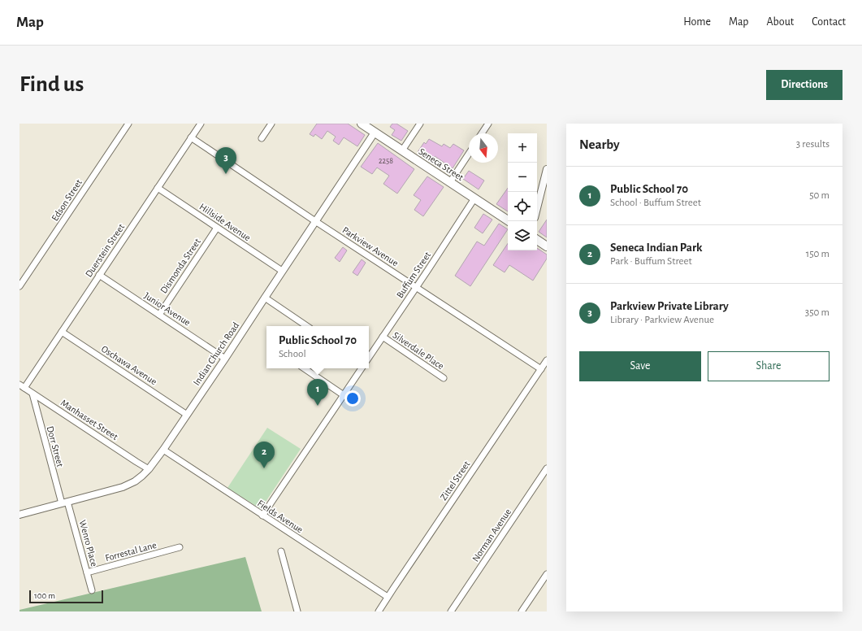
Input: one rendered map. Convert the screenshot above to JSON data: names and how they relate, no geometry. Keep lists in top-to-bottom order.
{
  "streets": {
    "main road": ["Seneca Street"],
    "street": [
      "Edson Street",
      "Hillside Avenue",
      "Parkview Avenue",
      "Duerstein Street",
      "Dismonda Street",
      "Buffum Street",
      "Junior Avenue",
      "Silverdale Place",
      "Indian Church Road",
      "Oschawa Avenue",
      "Manhasset Street",
      "Dorr Street",
      "Zittel Street",
      "Fields Avenue",
      "Norman Avenue",
      "Wenro Place",
      "Forrestal Lane"
    ]
  },
  "crossings": [
    ["Seneca Street", "Buffum Street"],
    ["Seneca Street", "Indian Church Road"],
    ["Hillside Avenue", "Duerstein Street"],
    ["Hillside Avenue", "Dismonda Street"],
    ["Hillside Avenue", "Indian Church Road"],
    ["Parkview Avenue", "Duerstein Street"],
    ["Parkview Avenue", "Buffum Street"],
    ["Parkview Avenue", "Indian Church Road"],
    ["Parkview Avenue", "Zittel Street"],
    ["Duerstein Street", "Junior Avenue"],
    ["Duerstein Street", "Oschawa Avenue"],
    ["Duerstein Street", "Manhasset Street"],
    ["Dismonda Street", "Junior Avenue"],
    ["Buffum Street", "Silverdale Place"],
    ["Junior Avenue", "Indian Church Road"],
    ["Indian Church Road", "Oschawa Avenue"],
    ["Indian Church Road", "Manhasset Street"],
    ["Indian Church Road", "Dorr Street"],
    ["Indian Church Road", "Fields Avenue"],
    ["Indian Church Road", "Wenro Place"],
    ["Manhasset Street", "Dorr Street"],
    ["Dorr Street", "Wenro Place"],
    ["Zittel Street", "Fields Avenue"],
    ["Wenro Place", "Forrestal Lane"]
  ],
  "house_numbers": ["2258"],
  "scale_bar": "100 m",
  "north": "bottom",
  "page": {
    "header": "Map",
    "nav": [
      "Home",
      "Map",
      "About",
      "Contact"
    ],
    "buttons": [
      "Directions",
      ["Save", "Share"]
    ],
    "title": "Find us",
    "heading": ["Nearby", "3 results"],
    "map_buttons": ["+", "−"],
    "pins": ["3", "1", "2"],
    "list": [
      {
        "mark": "1",
        "name": "Public School 70",
        "note": "School · Buffum Street",
        "value": "50 m"
      },
      {
        "mark": "2",
        "name": "Seneca Indian Park",
        "note": "Park · Buffum Street",
        "value": "150 m"
      },
      {
        "mark": "3",
        "name": "Parkview Private Library",
        "note": "Library · Parkview Avenue",
        "value": "350 m"
      }
    ],
    "popup": ["Public School 70", "School"],
    "scale": "100 m"
  }
}
